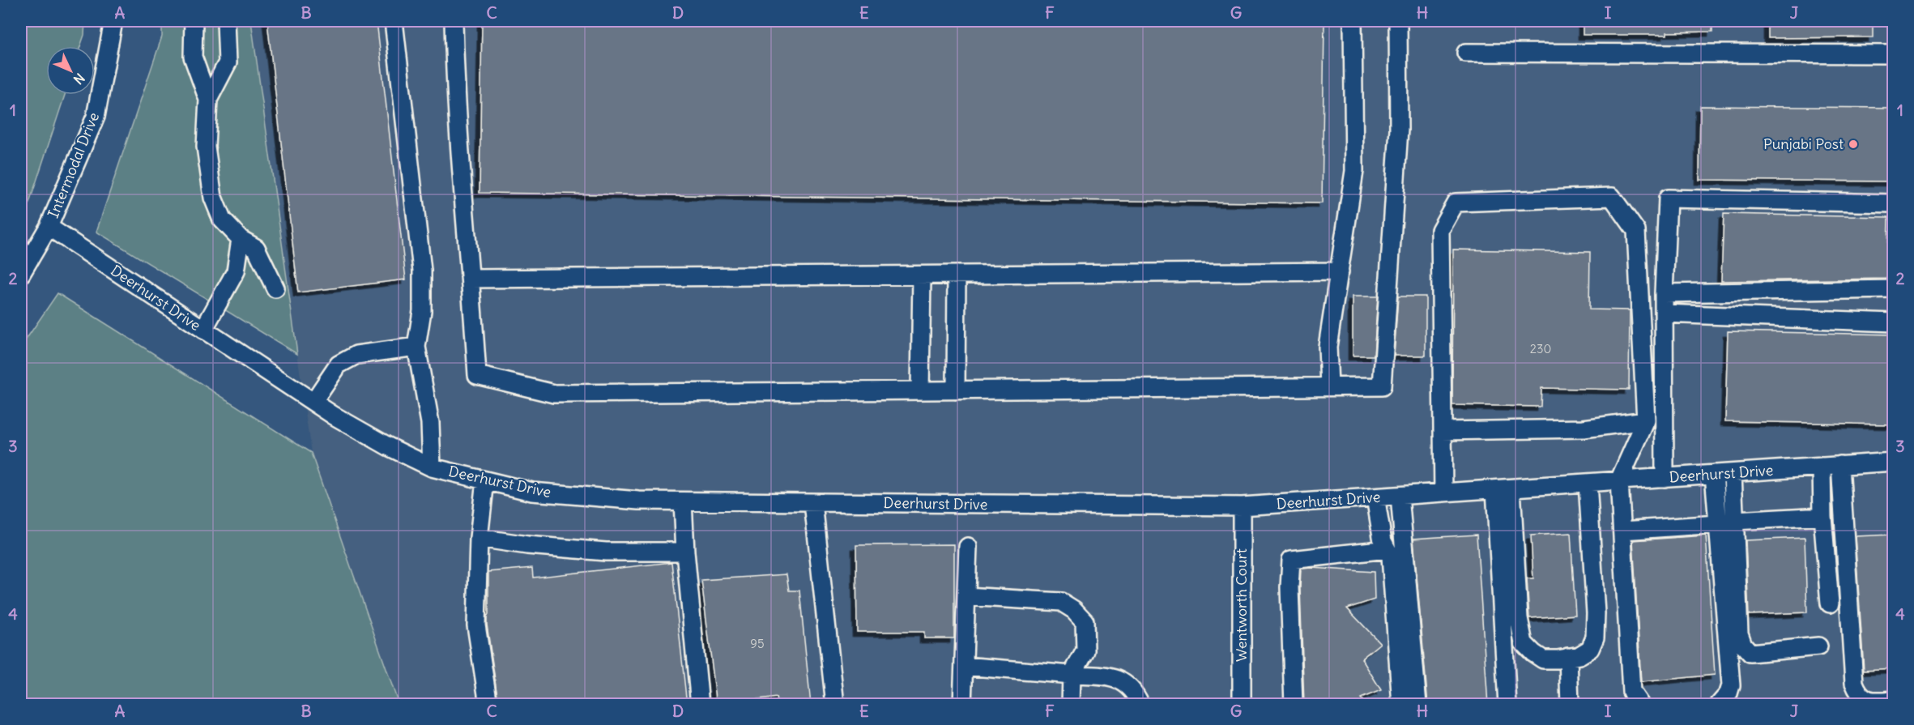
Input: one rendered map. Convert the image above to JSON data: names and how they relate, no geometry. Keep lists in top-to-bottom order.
{
  "streets": {
    "street": ["Intermodal Drive", "Deerhurst Drive", "Wentworth Court"]
  },
  "crossings": [
    ["Intermodal Drive", "Deerhurst Drive"],
    ["Deerhurst Drive", "Wentworth Court"]
  ],
  "places": ["Punjabi Post"],
  "house_numbers": ["230", "95"],
  "north": "bottom right",
  "grid": {
    "columns": [
      "A",
      "B",
      "C",
      "D",
      "E",
      "F",
      "G",
      "H",
      "I",
      "J"
    ],
    "rows": [
      "1",
      "2",
      "3",
      "4"
    ]
  }
}
